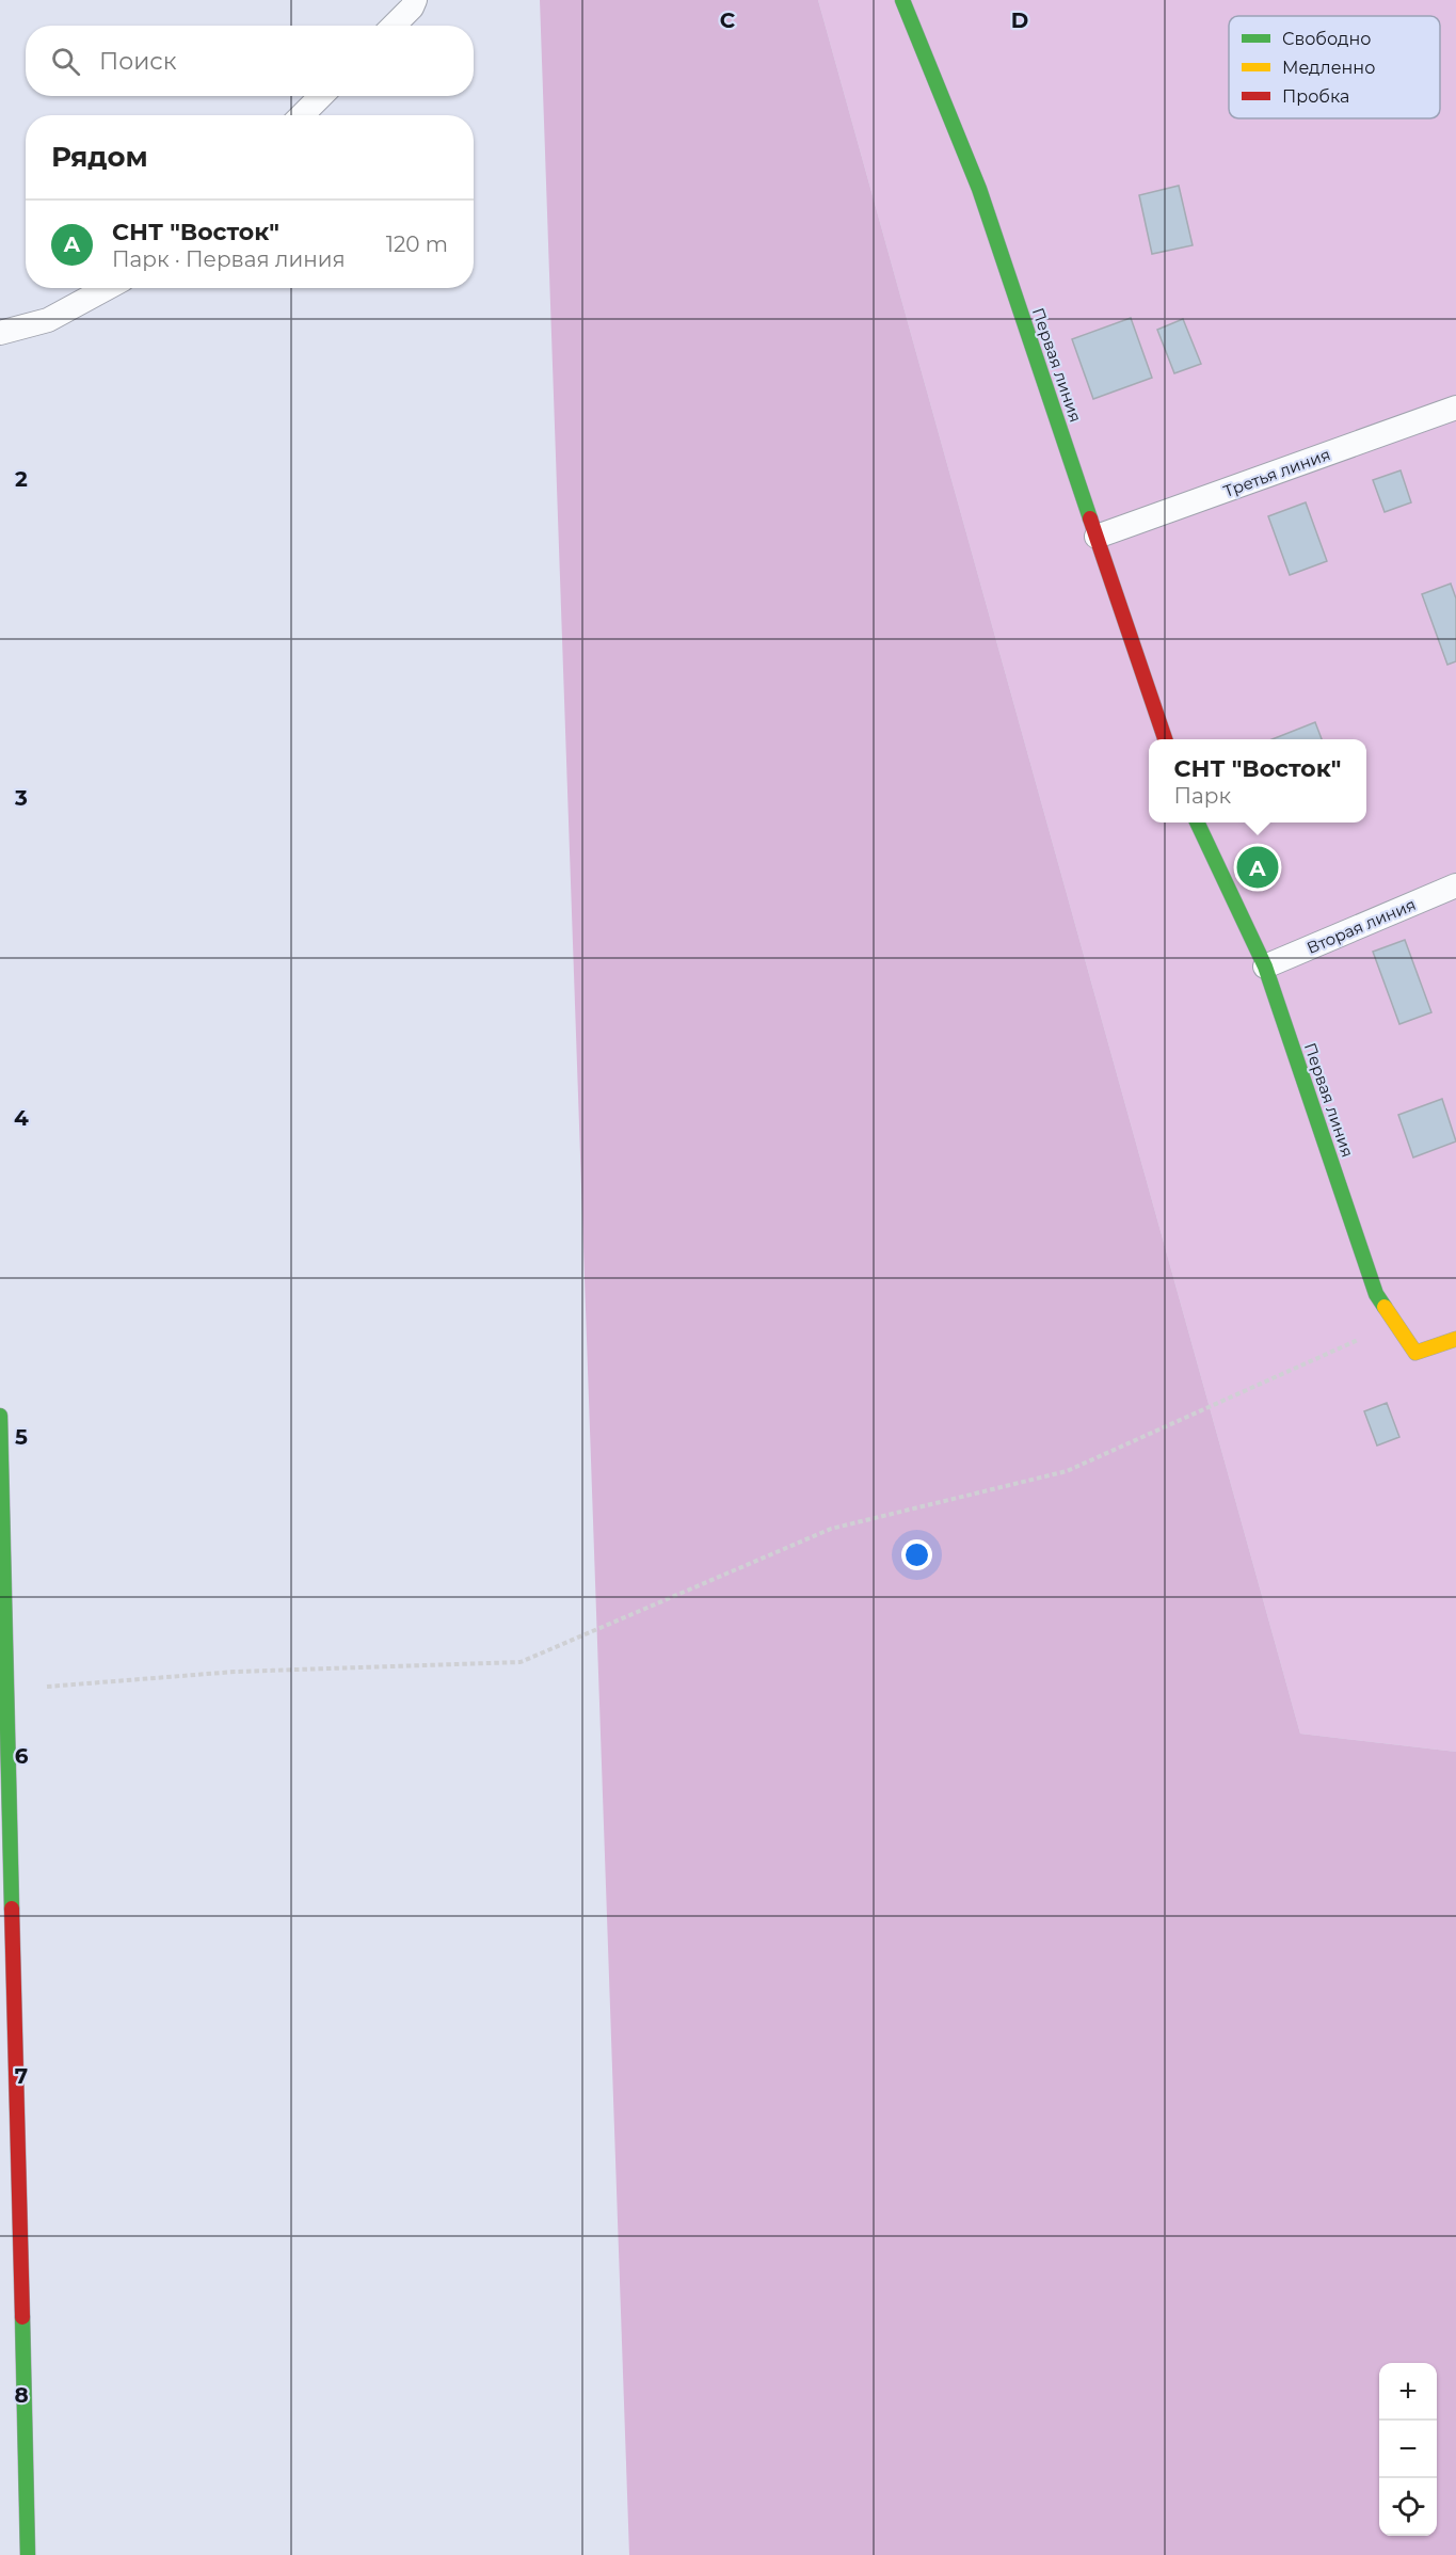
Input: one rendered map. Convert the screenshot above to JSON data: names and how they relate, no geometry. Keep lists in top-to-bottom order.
{
  "streets": {
    "street": ["Первая линия"],
    "lane": ["Третья линия", "Вторая линия"]
  },
  "crossings": [
    ["Первая линия", "Третья линия"],
    ["Первая линия", "Вторая линия"]
  ],
  "legend": ["Свободно", "Медленно", "Пробка"],
  "page": {
    "search": "Поиск",
    "heading": "Рядом",
    "list": [
      {
        "mark": "A",
        "name": "СНТ \"Восток\"",
        "note": "Парк · Первая линия",
        "value": "120 m"
      }
    ],
    "popup": ["СНТ \"Восток\"", "Парк"],
    "pins": "A",
    "map_buttons": ["+", "−"]
  },
  "grid": {
    "columns": ["C", "D"],
    "rows": [
      "2",
      "3",
      "4",
      "5",
      "6",
      "7",
      "8"
    ]
  }
}
